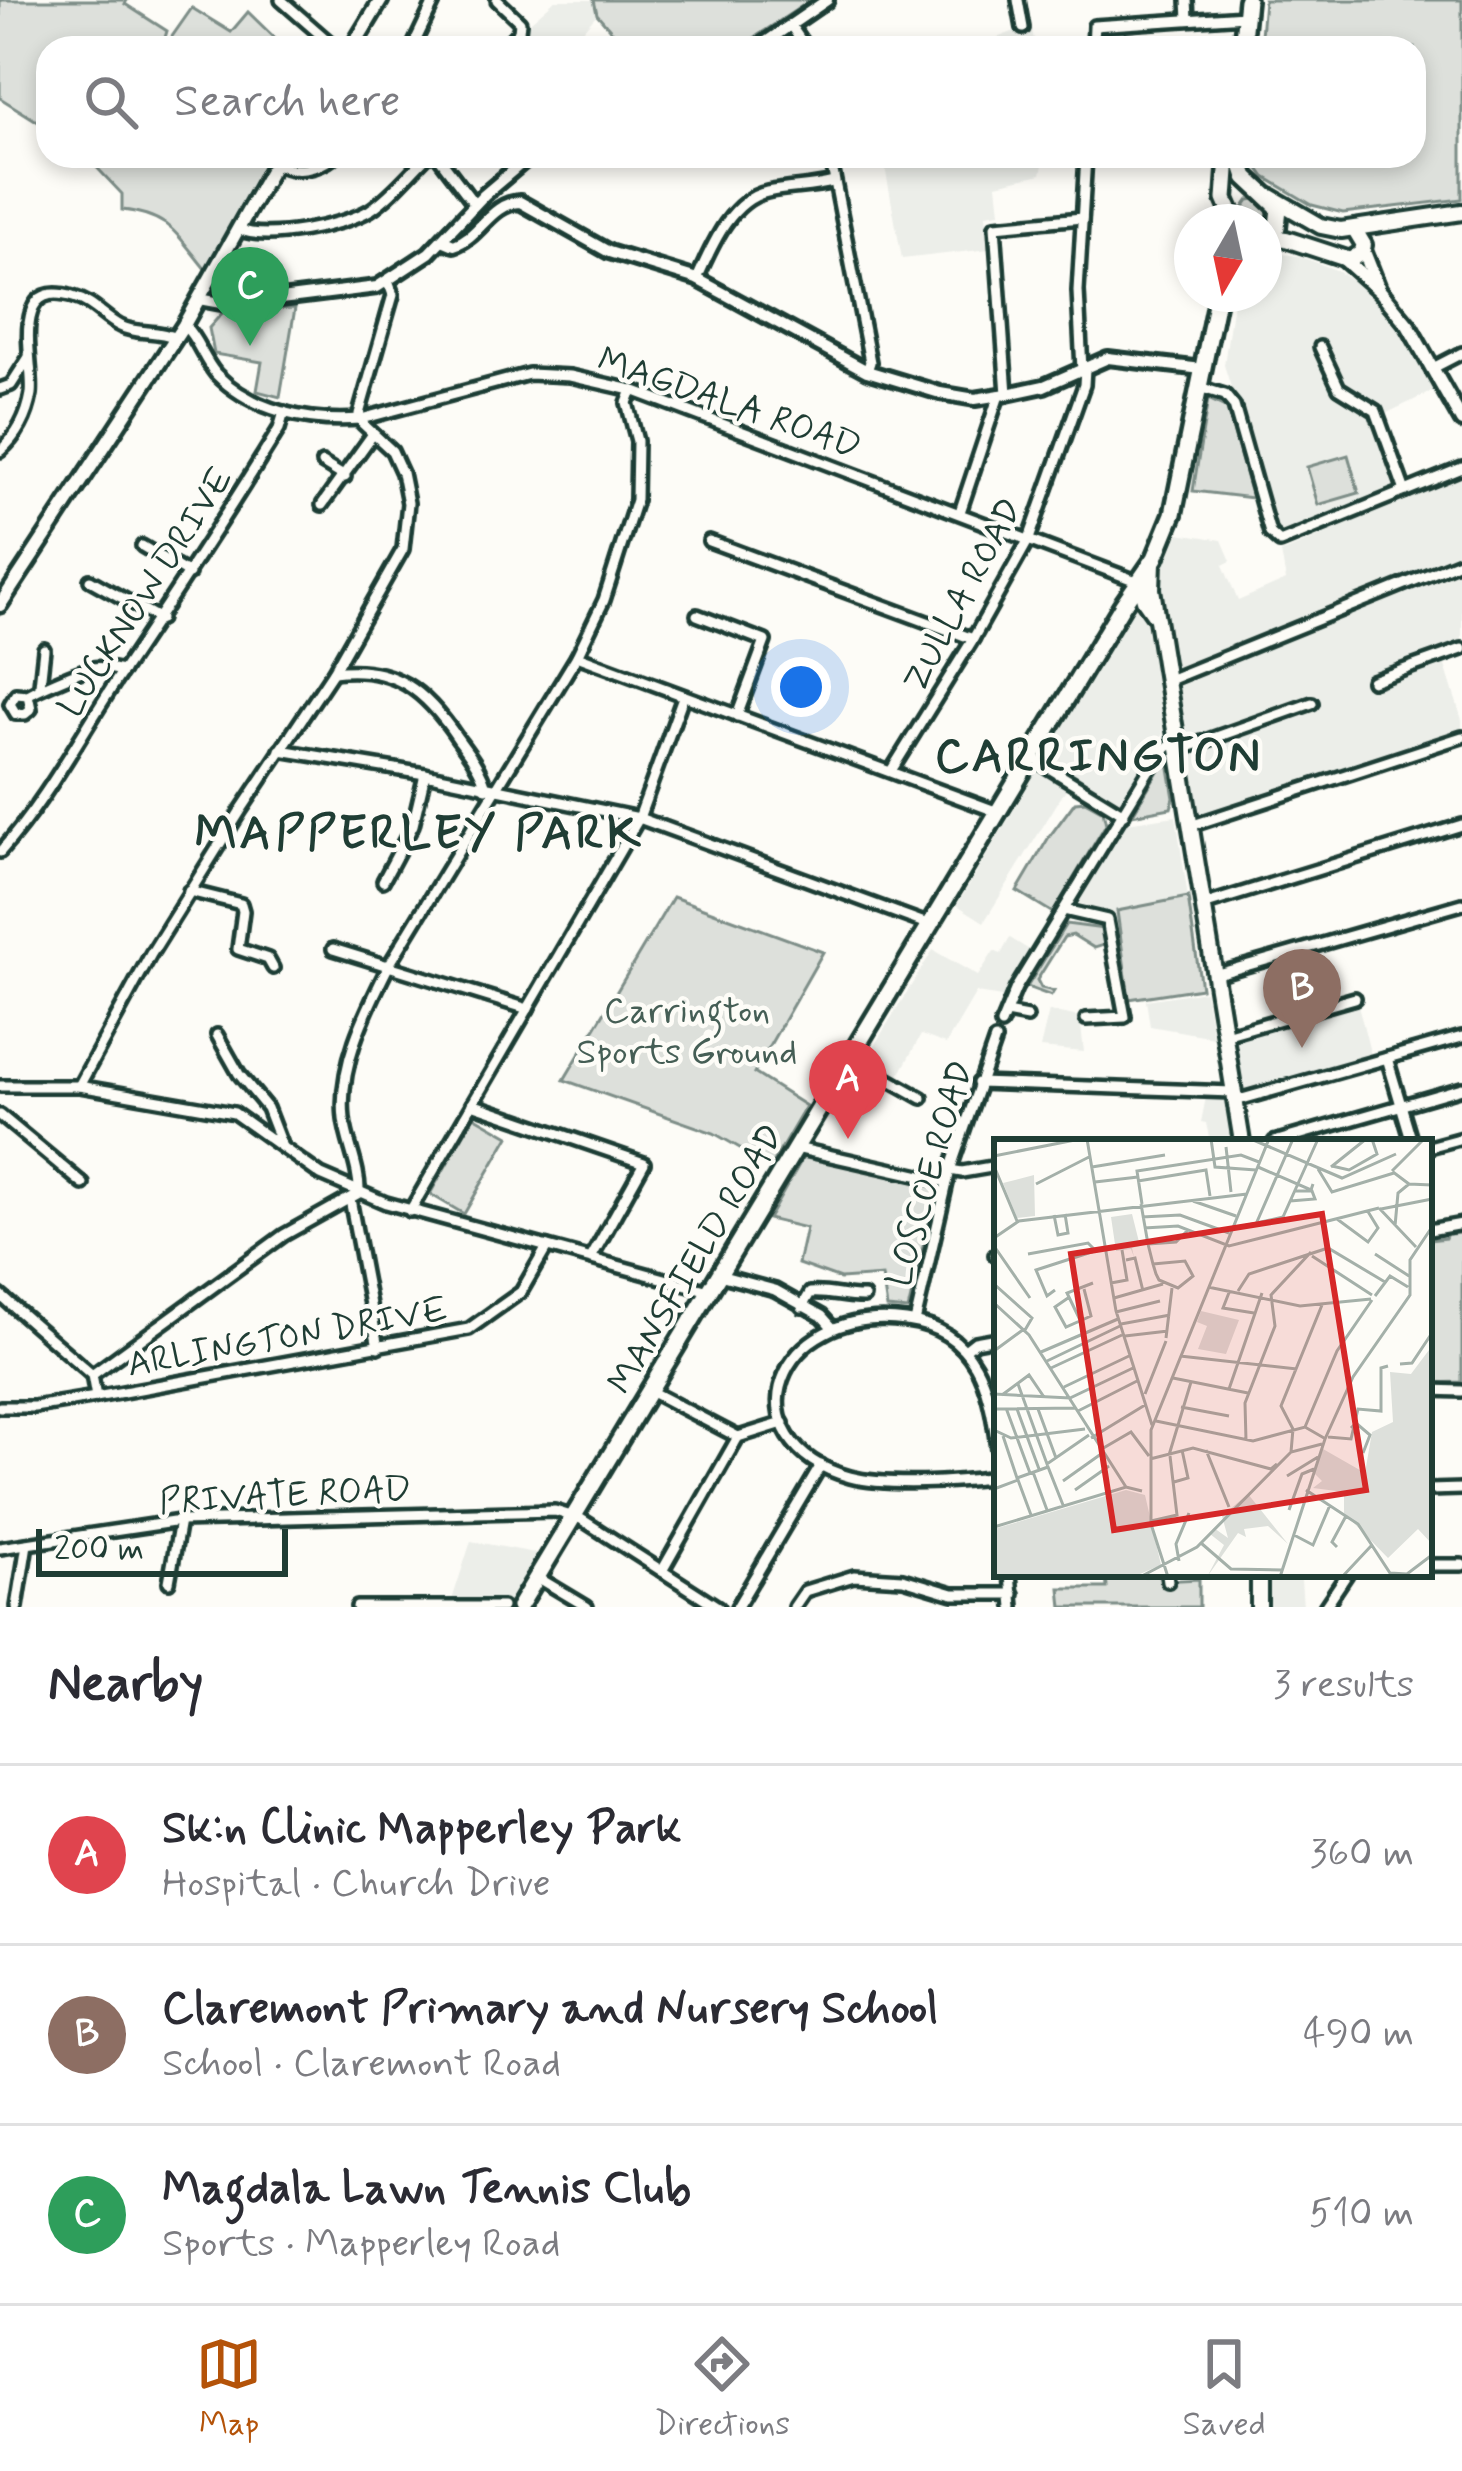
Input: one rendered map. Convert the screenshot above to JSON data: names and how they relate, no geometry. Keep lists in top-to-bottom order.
{
  "streets": {
    "highway": ["MANSFIELD ROAD"],
    "street": [
      "MAGDALA ROAD",
      "LUCKNOW DRIVE",
      "ZULLA ROAD",
      "LOSCOE ROAD",
      "ARLINGTON DRIVE",
      "PRIVATE ROAD"
    ]
  },
  "crossings": [
    ["MAGDALA ROAD", "LUCKNOW DRIVE"],
    ["MAGDALA ROAD", "ZULLA ROAD"],
    ["MAGDALA ROAD", "MANSFIELD ROAD"],
    ["MANSFIELD ROAD", "PRIVATE ROAD"]
  ],
  "districts": ["CARRINGTON", "MAPPERLEY PARK"],
  "parks": ["Carrington Sports Ground"],
  "scale_bar": "200 m",
  "north": "bottom",
  "page": {
    "search": "Search here",
    "pins": ["C", "B", "A"],
    "scale": "200 m",
    "heading": ["Nearby", "3 results"],
    "list": [
      {
        "mark": "A",
        "name": "Sk:n Clinic Mapperley Park",
        "note": "Hospital · Church Drive",
        "value": "360 m"
      },
      {
        "mark": "B",
        "name": "Claremont Primary and Nursery School",
        "note": "School · Claremont Road",
        "value": "490 m"
      },
      {
        "mark": "C",
        "name": "Magdala Lawn Tennis Club",
        "note": "Sports · Mapperley Road",
        "value": "510 m"
      }
    ],
    "nav": ["Map", "Directions", "Saved"]
  }
}
